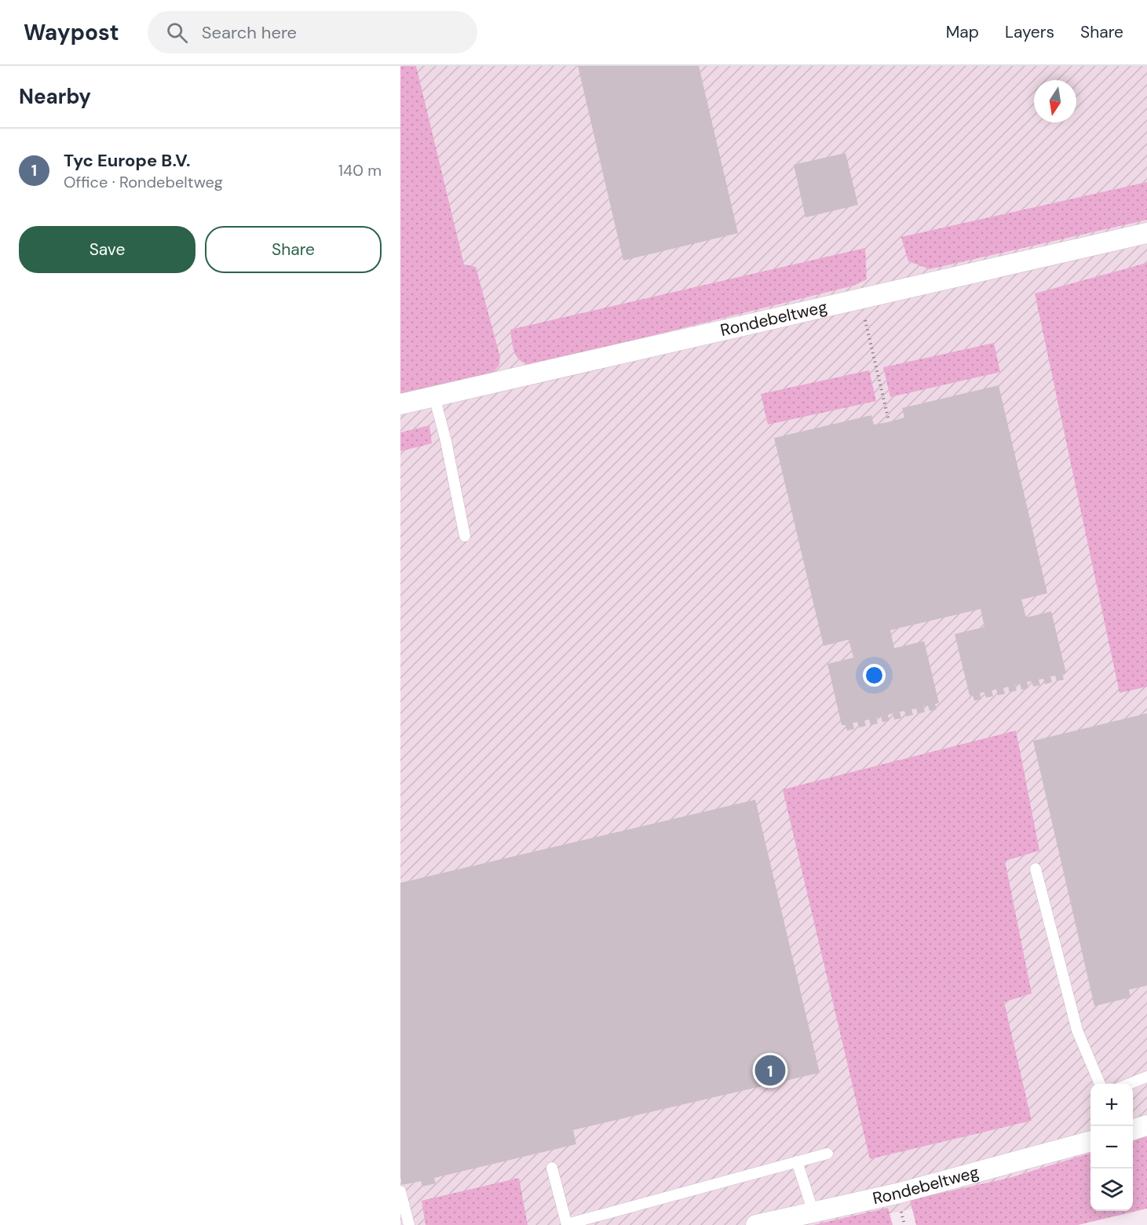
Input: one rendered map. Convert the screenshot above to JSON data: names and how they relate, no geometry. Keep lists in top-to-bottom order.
{
  "streets": {
    "street": ["Rondebeltweg"]
  },
  "north": "bottom",
  "page": {
    "header": "Waypost",
    "search": "Search here",
    "nav": ["Map", "Layers", "Share"],
    "heading": "Nearby",
    "list": [
      {
        "mark": "1",
        "name": "Tyc Europe B.V.",
        "note": "Office · Rondebeltweg",
        "value": "140 m"
      }
    ],
    "buttons": ["Save", "Share"],
    "pins": "1",
    "map_buttons": ["+", "−"]
  }
}
